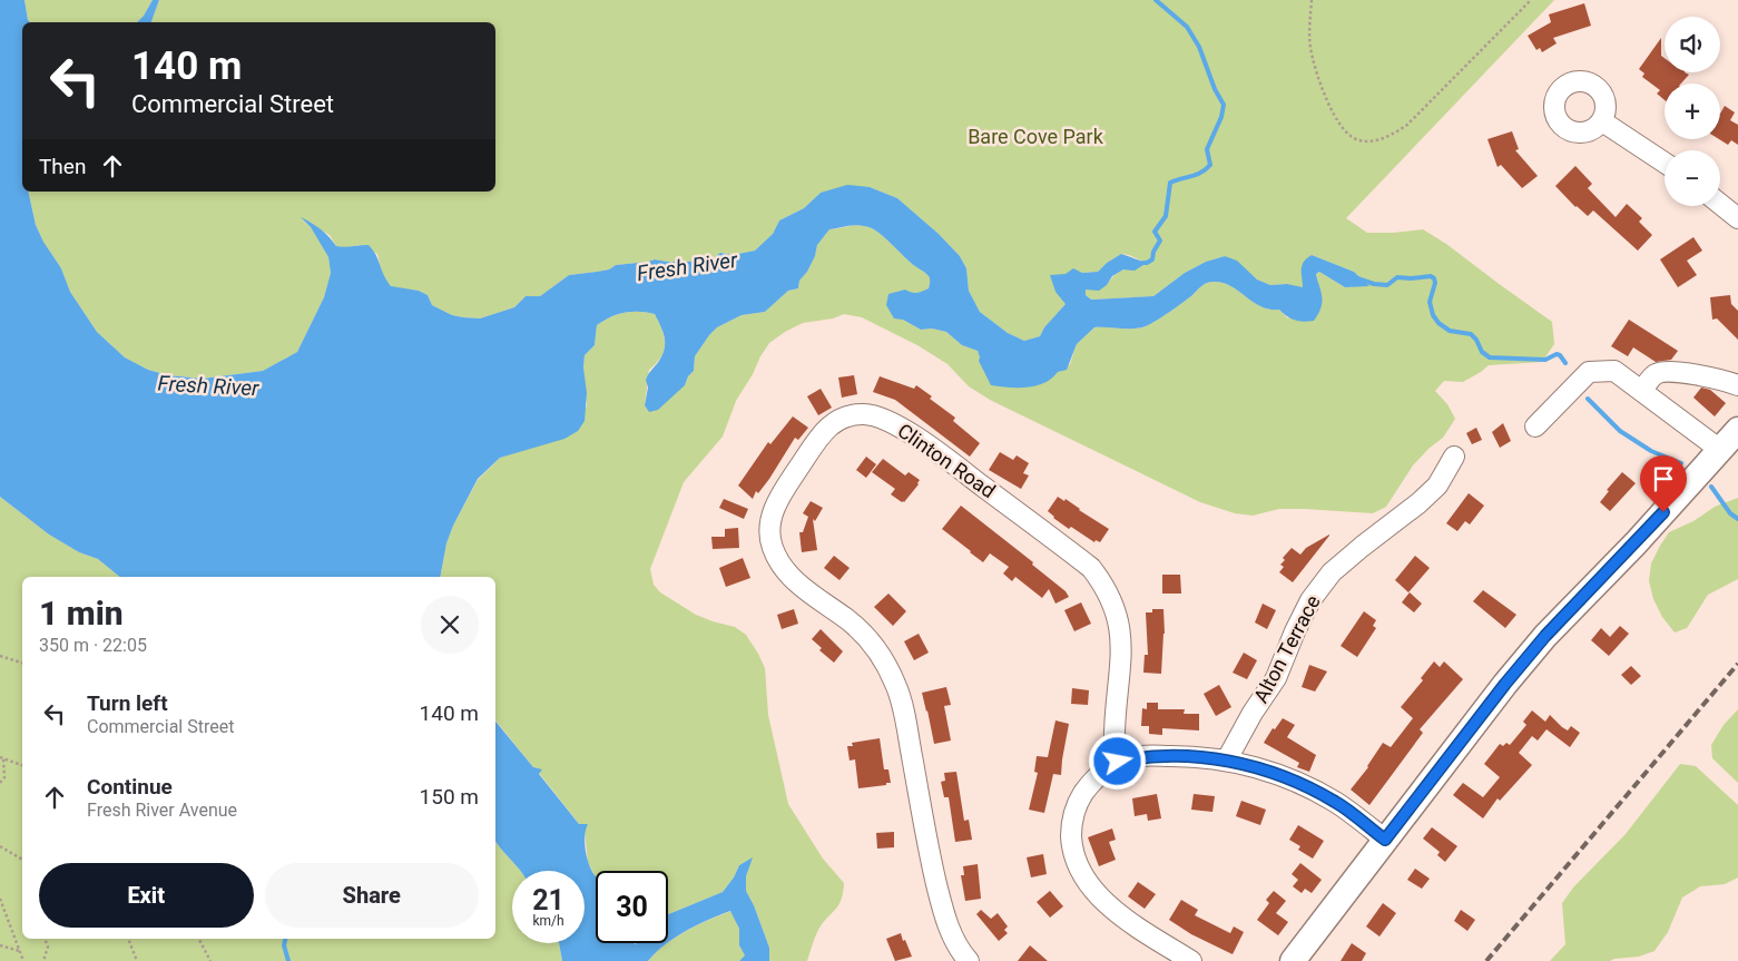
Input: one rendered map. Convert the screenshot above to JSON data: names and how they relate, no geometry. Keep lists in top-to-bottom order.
{
  "streets": {
    "street": ["Clinton Road", "Alton Terrace"]
  },
  "water": ["Fresh River"],
  "parks": ["Bare Cove Park"],
  "page": {
    "map_buttons": ["+", "−"],
    "turn": ["140 m", "Commercial Street"],
    "then": "Then",
    "heading": ["1 min", "350 m · 22:05"],
    "list": [
      {
        "name": "Turn left",
        "note": "Commercial Street",
        "value": "140 m"
      },
      {
        "name": "Continue",
        "note": "Fresh River Avenue",
        "value": "150 m"
      }
    ],
    "buttons": ["Exit", "Share"],
    "speed": "21 km/h",
    "limit": "30"
  }
}
